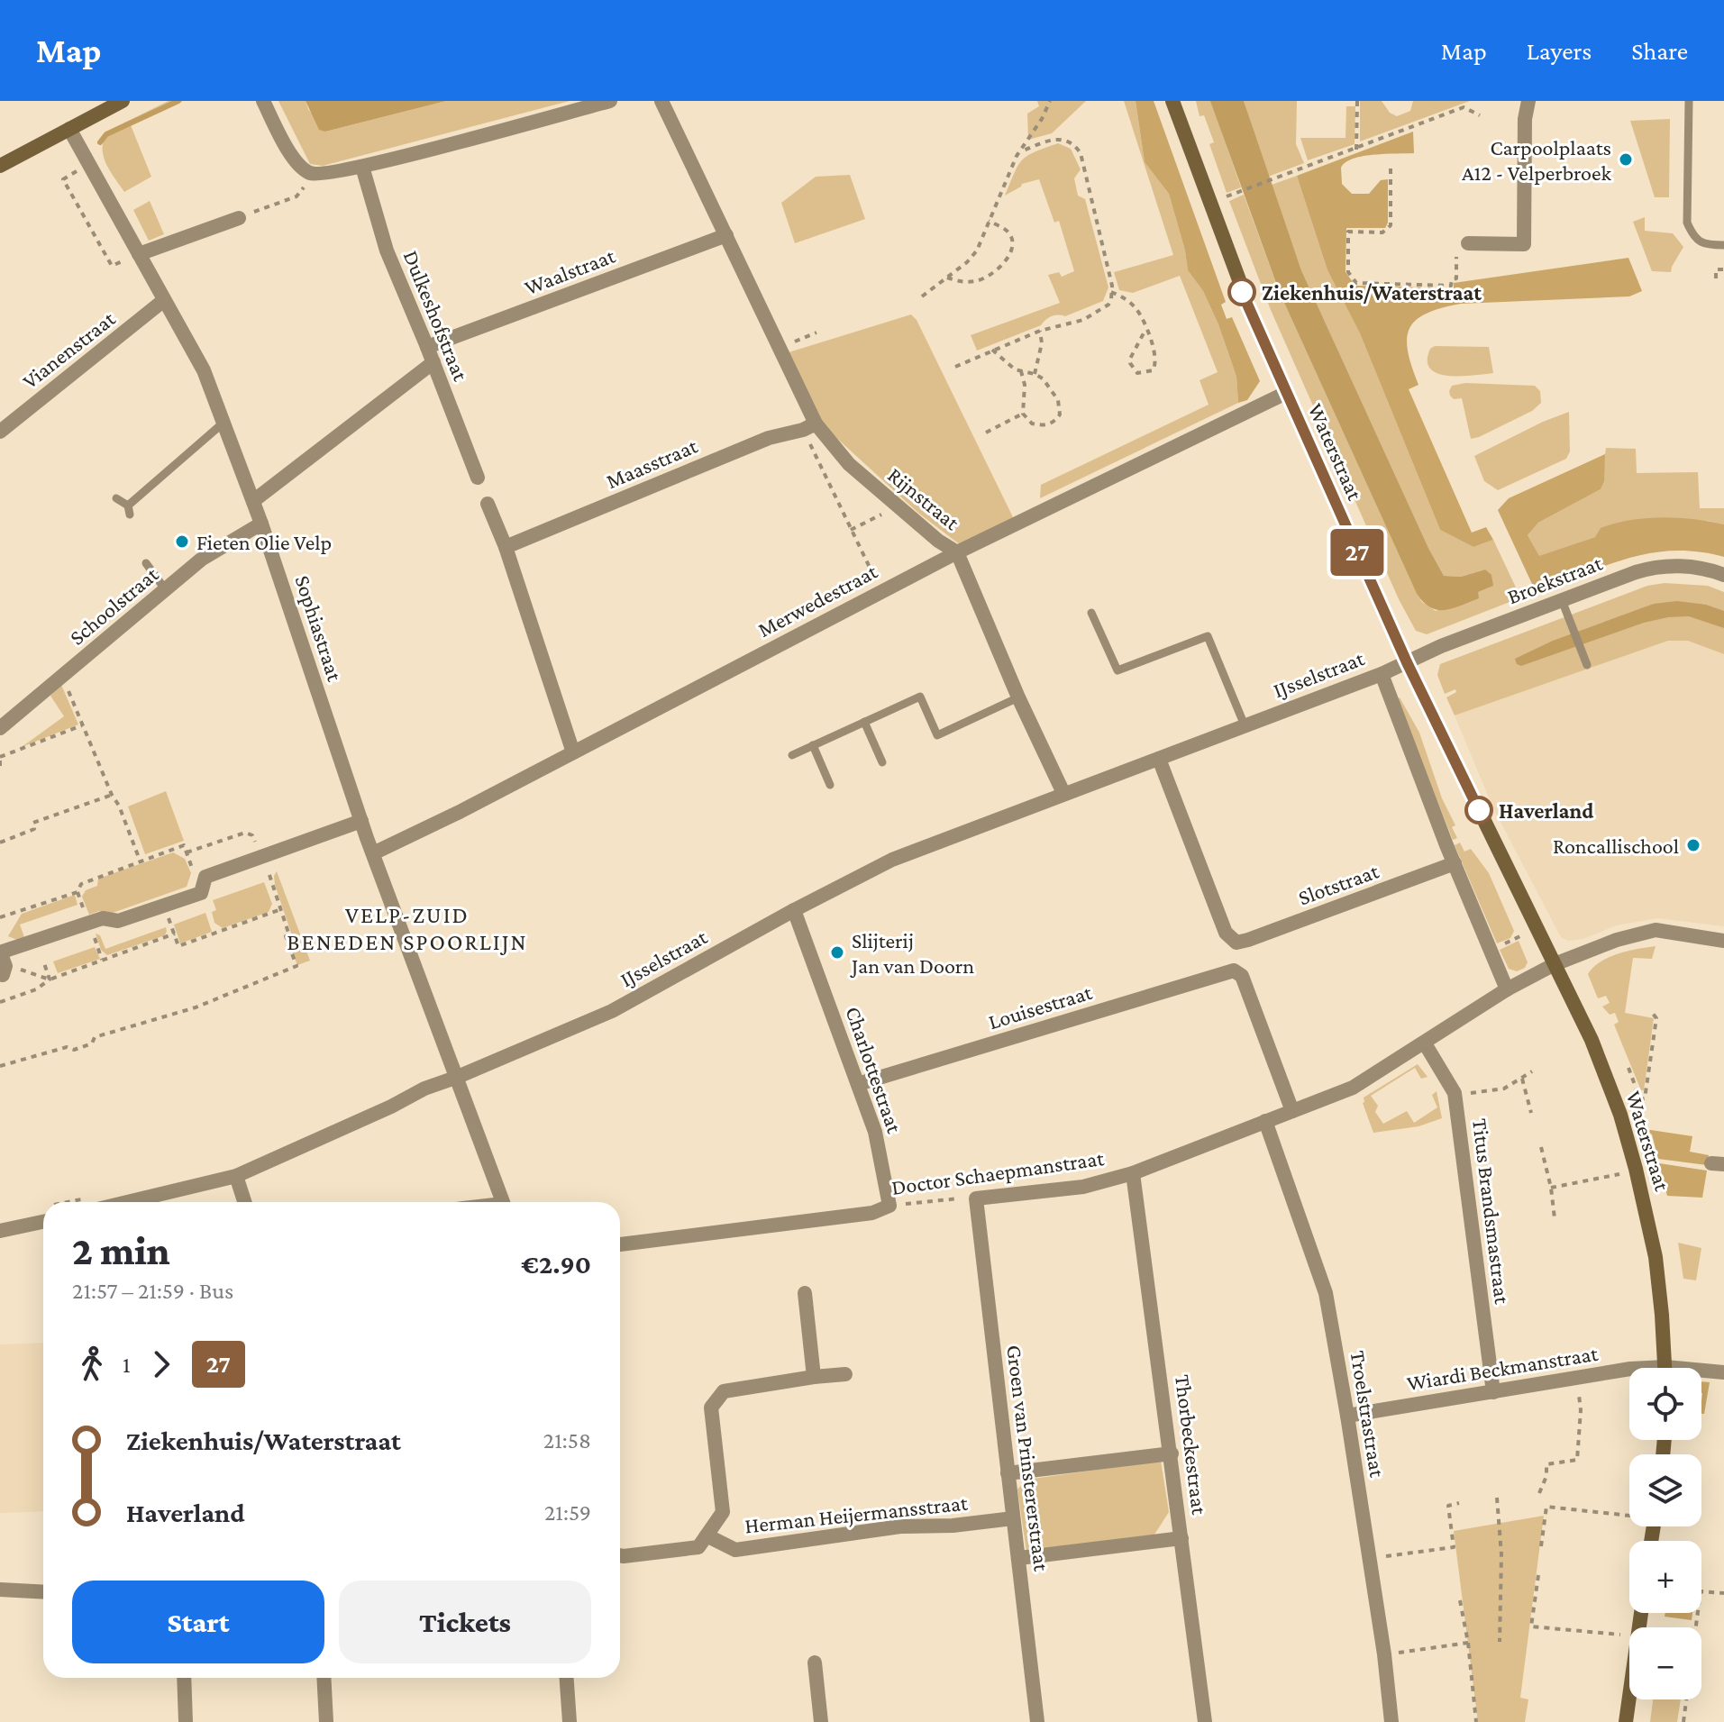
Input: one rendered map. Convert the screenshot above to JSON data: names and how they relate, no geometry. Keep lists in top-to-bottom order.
{
  "streets": {
    "street": [
      "Waalstraat",
      "Dulkeshofstraat",
      "Vianenstraat",
      "Waterstraat",
      "Maasstraat",
      "Rijnstraat",
      "Broekstraat",
      "Merwedestraat",
      "Schoolstraat",
      "Sophiastraat",
      "IJsselstraat",
      "Slotstraat",
      "Louisestraat",
      "Charlottestraat",
      "Doctor Schaepmanstraat",
      "Titus Brandsmastraat",
      "Wiardi Beckmanstraat",
      "Troelstrastraat",
      "Thorbeckestraat",
      "Groen van Prinstererstraat",
      "Herman Heijermansstraat"
    ]
  },
  "crossings": [
    ["Waalstraat", "Dulkeshofstraat"],
    ["Waalstraat", "Rijnstraat"],
    ["Vianenstraat", "Sophiastraat"],
    ["Waterstraat", "Broekstraat"],
    ["Waterstraat", "Merwedestraat"],
    ["Waterstraat", "IJsselstraat"],
    ["Waterstraat", "Doctor Schaepmanstraat"],
    ["Maasstraat", "Rijnstraat"],
    ["Rijnstraat", "Merwedestraat"],
    ["Rijnstraat", "IJsselstraat"],
    ["Broekstraat", "IJsselstraat"],
    ["Merwedestraat", "Sophiastraat"],
    ["Schoolstraat", "Sophiastraat"],
    ["Sophiastraat", "IJsselstraat"],
    ["IJsselstraat", "Slotstraat"],
    ["IJsselstraat", "Charlottestraat"],
    ["Louisestraat", "Charlottestraat"],
    ["Louisestraat", "Doctor Schaepmanstraat"],
    ["Charlottestraat", "Doctor Schaepmanstraat"],
    ["Doctor Schaepmanstraat", "Titus Brandsmastraat"],
    ["Doctor Schaepmanstraat", "Troelstrastraat"],
    ["Doctor Schaepmanstraat", "Thorbeckestraat"],
    ["Doctor Schaepmanstraat", "Groen van Prinstererstraat"],
    ["Titus Brandsmastraat", "Wiardi Beckmanstraat"],
    ["Wiardi Beckmanstraat", "Troelstrastraat"],
    ["Groen van Prinstererstraat", "Herman Heijermansstraat"]
  ],
  "districts": ["VELP-ZUID BENEDEN SPOORLIJN"],
  "places": [
    "Carpoolplaats A12 - Velperbroek",
    "Ziekenhuis/Waterstraat",
    "Fieten Olie Velp",
    "Haverland",
    "Roncallischool",
    "Slijterij Jan van Doorn"
  ],
  "lines": ["bus line 27"],
  "page": {
    "header": "Map",
    "nav": ["Map", "Layers", "Share"],
    "on_map": "27",
    "heading": ["2 min", "21:57 – 21:59 · Bus", "€2.90"],
    "legs": ["1", "27"],
    "map_buttons": ["+", "−"],
    "list": [
      {
        "name": "Ziekenhuis/Waterstraat",
        "value": "21:58"
      },
      {
        "name": "Haverland",
        "value": "21:59"
      }
    ],
    "buttons": ["Start", "Tickets"]
  }
}
